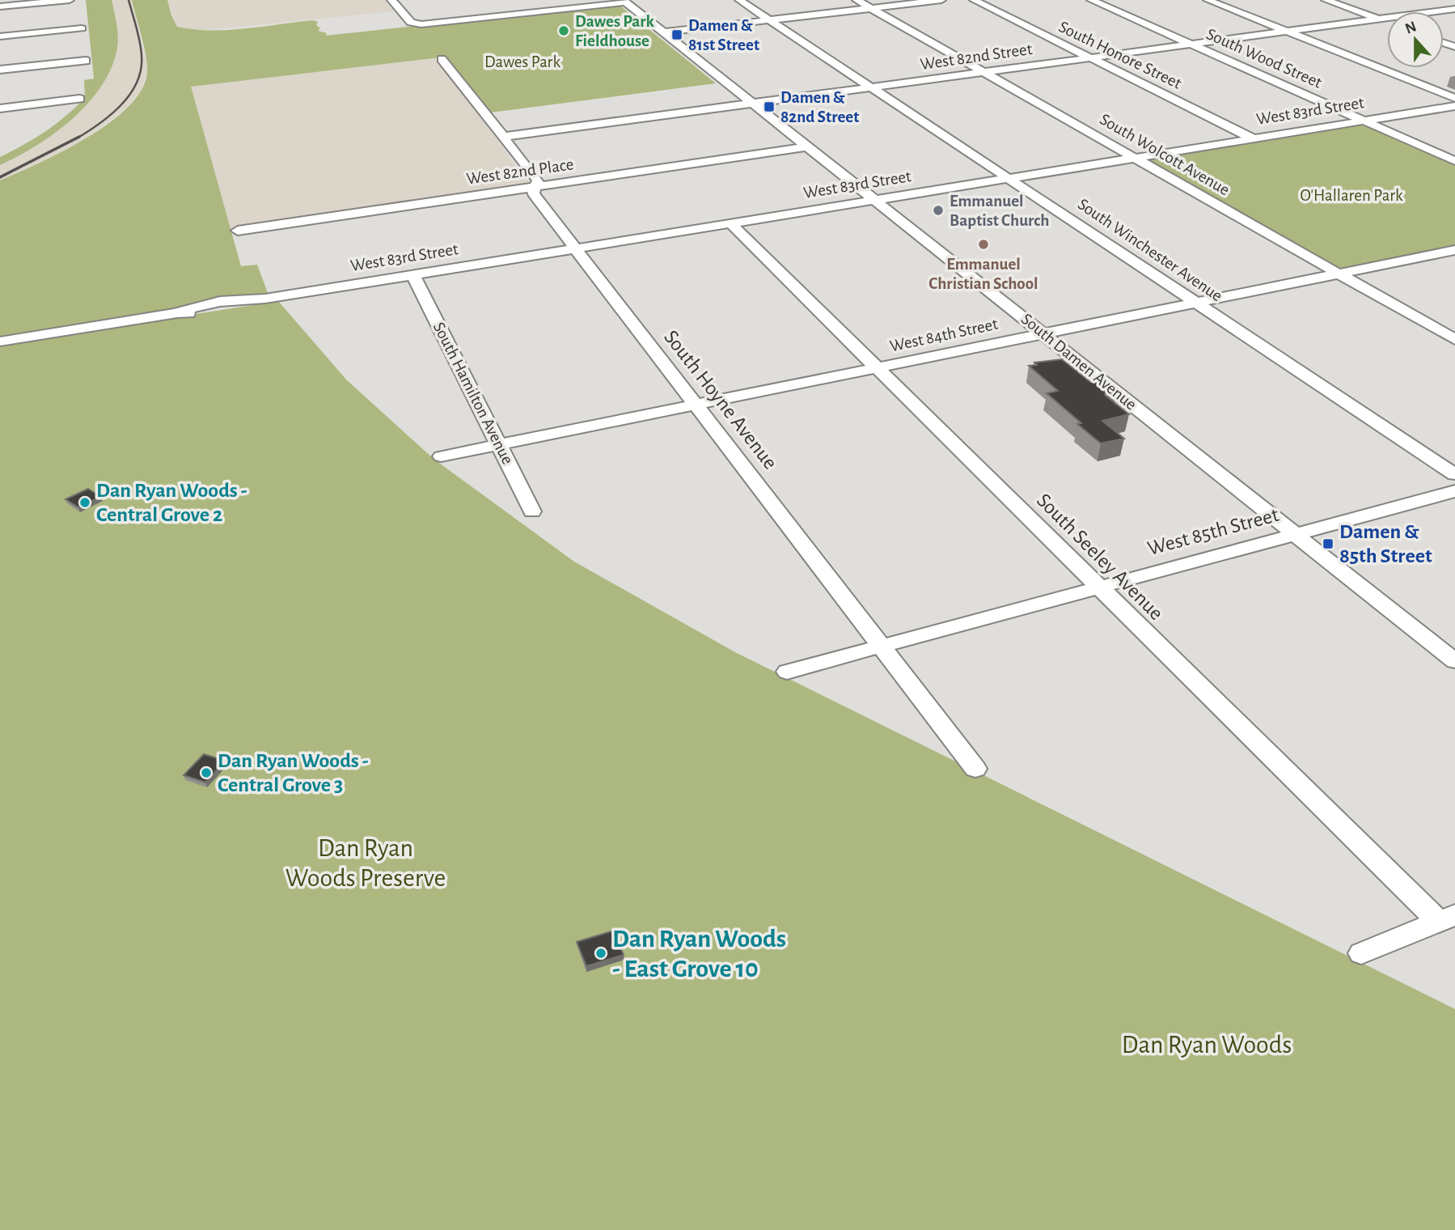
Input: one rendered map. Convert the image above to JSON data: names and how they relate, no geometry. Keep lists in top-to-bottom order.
{
  "streets": {
    "street": [
      "South Honore Street",
      "West 82nd Street",
      "South Wood Street",
      "West 83rd Street",
      "South Wolcott Avenue",
      "West 82nd Place",
      "South Winchester Avenue",
      "West 84th Street",
      "South Damen Avenue",
      "South Hamilton Avenue",
      "South Hoyne Avenue",
      "West 85th Street",
      "South Seeley Avenue"
    ]
  },
  "crossings": [
    ["South Honore Street", "West 82nd Street"],
    ["South Honore Street", "West 83rd Street"],
    ["West 82nd Street", "South Wood Street"],
    ["West 82nd Street", "South Wolcott Avenue"],
    ["West 82nd Street", "South Winchester Avenue"],
    ["West 82nd Street", "South Damen Avenue"],
    ["West 82nd Street", "South Hoyne Avenue"],
    ["South Wood Street", "West 83rd Street"],
    ["West 83rd Street", "South Wolcott Avenue"],
    ["West 83rd Street", "South Winchester Avenue"],
    ["West 83rd Street", "South Damen Avenue"],
    ["West 83rd Street", "South Hamilton Avenue"],
    ["West 83rd Street", "South Hoyne Avenue"],
    ["West 83rd Street", "South Seeley Avenue"],
    ["South Wolcott Avenue", "West 84th Street"],
    ["West 82nd Place", "South Damen Avenue"],
    ["West 82nd Place", "South Hoyne Avenue"],
    ["South Winchester Avenue", "West 84th Street"],
    ["West 84th Street", "South Damen Avenue"],
    ["West 84th Street", "South Hamilton Avenue"],
    ["West 84th Street", "South Hoyne Avenue"],
    ["West 84th Street", "South Seeley Avenue"],
    ["South Damen Avenue", "West 85th Street"],
    ["South Hoyne Avenue", "West 85th Street"],
    ["West 85th Street", "South Seeley Avenue"]
  ],
  "parks": [
    "Dawes Park",
    "O'Hallaren Park",
    "Dan Ryan Woods Preserve",
    "Dan Ryan Woods"
  ],
  "places": {
    "other": [
      "Dawes Park Fieldhouse",
      "Emmanuel Baptist Church",
      "Emmanuel Christian School",
      "Dan Ryan Woods - Central Grove 2",
      "Dan Ryan Woods - Central Grove 3",
      "Dan Ryan Woods - East Grove 10"
    ],
    "transit": ["Damen & 81st Street", "Damen & 82nd Street", "Damen & 85th Street"]
  },
  "north": "top"
}
